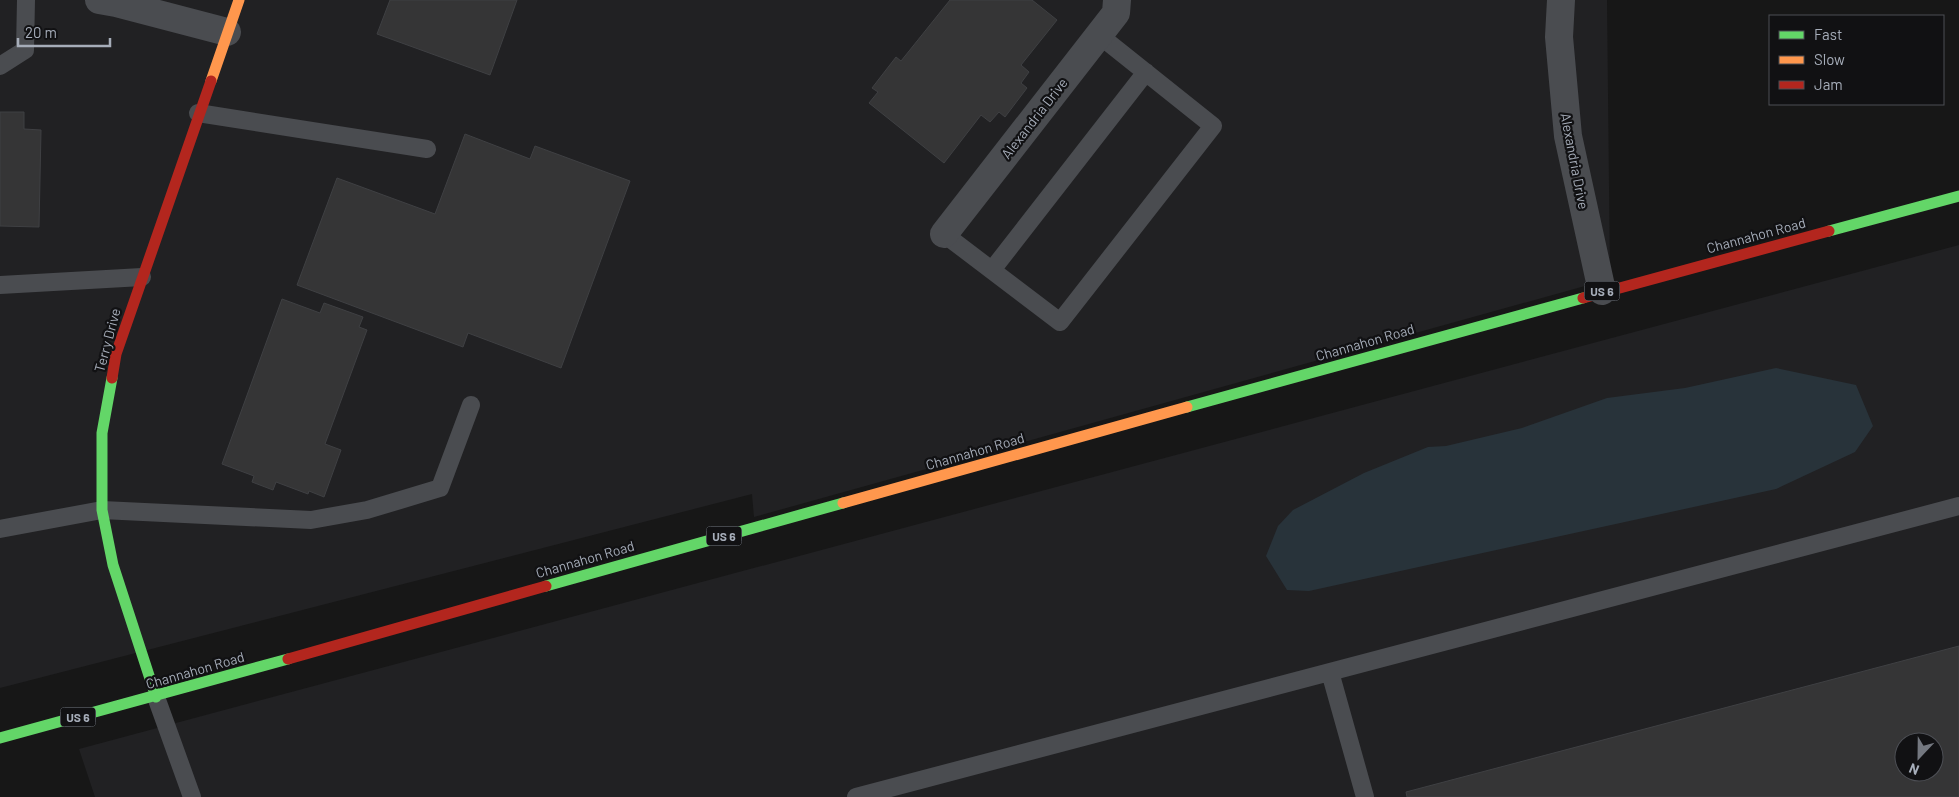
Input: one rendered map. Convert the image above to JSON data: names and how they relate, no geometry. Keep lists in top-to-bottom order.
{
  "streets": {
    "main road": ["Channahon Road", "US 6", "Terry Drive"],
    "street": ["Alexandria Drive"]
  },
  "crossings": [
    ["Alexandria Drive", "Channahon Road"],
    ["Channahon Road", "Terry Drive"]
  ],
  "legend": ["Fast", "Slow", "Jam"],
  "scale_bar": "20 m",
  "north": "bottom"
}
